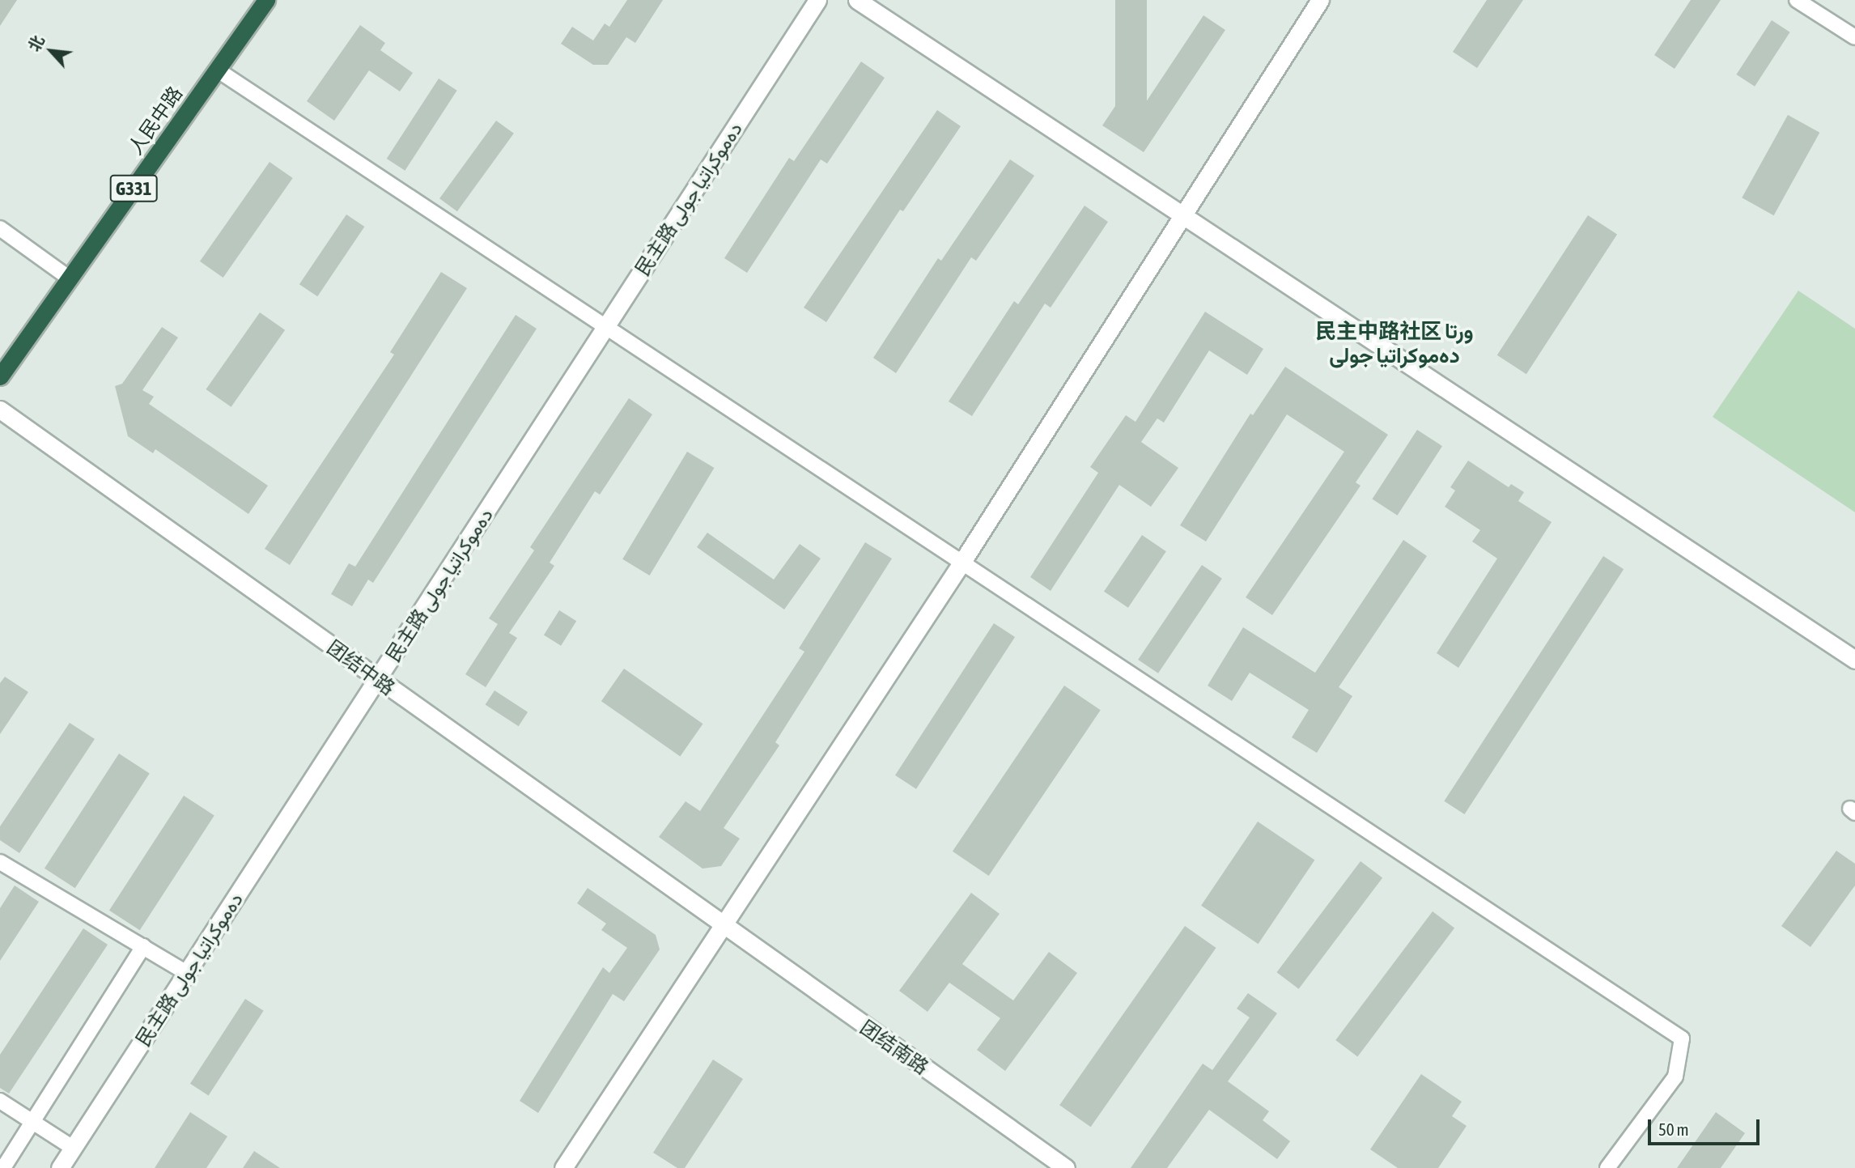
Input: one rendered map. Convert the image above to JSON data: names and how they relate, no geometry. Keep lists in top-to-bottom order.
{
  "streets": {
    "highway": ["人民中路", "G331"],
    "street": ["民主路 دەموكراتيا جولى", "团结中路", "团结南路"]
  },
  "crossings": [
    ["民主路 دەموكراتيا جولى", "团结中路"],
    ["团结中路", "团结南路"]
  ],
  "districts": ["民主中路社区 ورتا دەموكراتيا جولى"],
  "scale_bar": "50 m",
  "north": "top left"
}
